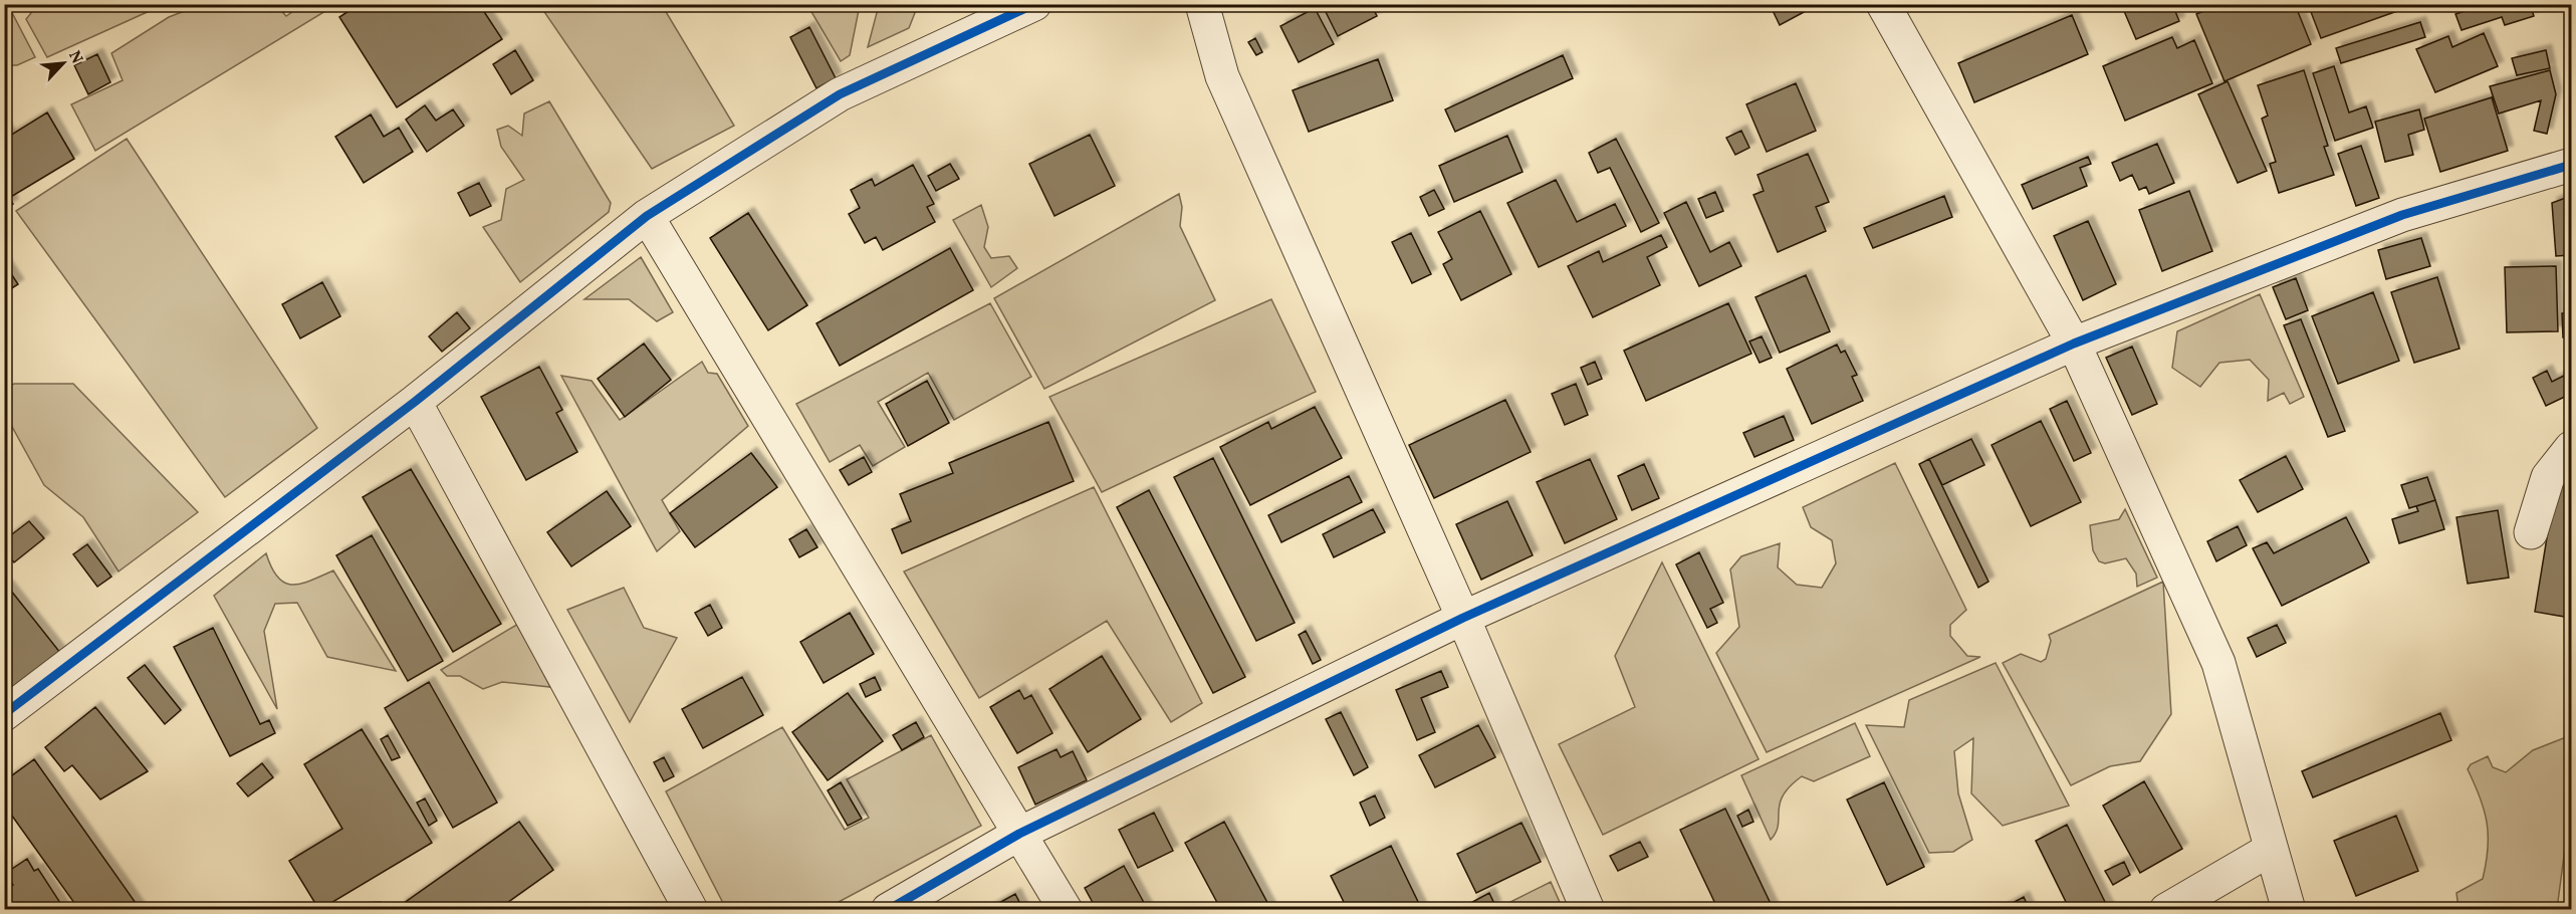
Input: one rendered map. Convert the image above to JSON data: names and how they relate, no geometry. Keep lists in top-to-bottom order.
{
  "north": "top right"
}
